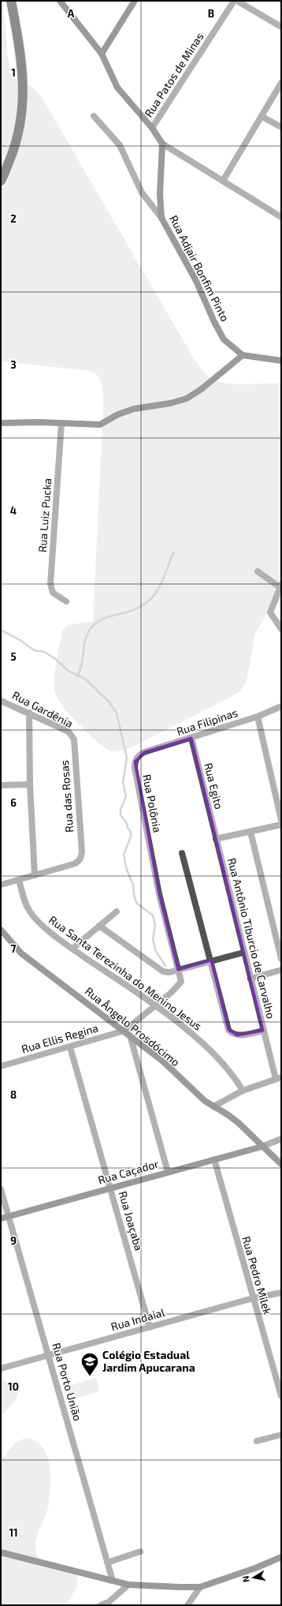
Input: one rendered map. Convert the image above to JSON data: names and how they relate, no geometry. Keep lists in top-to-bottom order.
{
  "streets": {
    "street": [
      "Rua Patos de Minas",
      "Rua Adjair Bonfim Pinto",
      "Rua Luiz Pucka",
      "Rua Gardênia",
      "Rua Filipinas",
      "Rua Egito",
      "Rua das Rosas",
      "Rua Polônia",
      "Rua Antônio Tiburcio de Carvalho",
      "Rua Santa Terezinha do Menino Jesus",
      "Rua Ângelo Prosdócimo",
      "Rua Ellis Regina",
      "Rua Caçador",
      "Rua Joaçaba",
      "Rua Pedro Milek",
      "Rua Indaial",
      "Rua Porto União"
    ]
  },
  "crossings": [
    ["Rua Gardênia", "Rua das Rosas"],
    ["Rua Filipinas", "Rua Egito"],
    ["Rua Filipinas", "Rua Polônia"],
    ["Rua Egito", "Rua Antônio Tiburcio de Carvalho"],
    ["Rua Polônia", "Rua Santa Terezinha do Menino Jesus"],
    ["Rua Ângelo Prosdócimo", "Rua Ellis Regina"],
    ["Rua Ângelo Prosdócimo", "Rua Caçador"],
    ["Rua Ellis Regina", "Rua Joaçaba"],
    ["Rua Caçador", "Rua Joaçaba"],
    ["Rua Caçador", "Rua Pedro Milek"],
    ["Rua Caçador", "Rua Porto União"],
    ["Rua Joaçaba", "Rua Indaial"],
    ["Rua Pedro Milek", "Rua Indaial"],
    ["Rua Indaial", "Rua Porto União"]
  ],
  "places": {
    "school or university": ["Colégio Estadual Jardim Apucarana"]
  },
  "north": "left",
  "grid": {
    "columns": ["A", "B"],
    "rows": [
      "1",
      "2",
      "3",
      "4",
      "5",
      "6",
      "7",
      "8",
      "9",
      "10",
      "11"
    ]
  }
}
